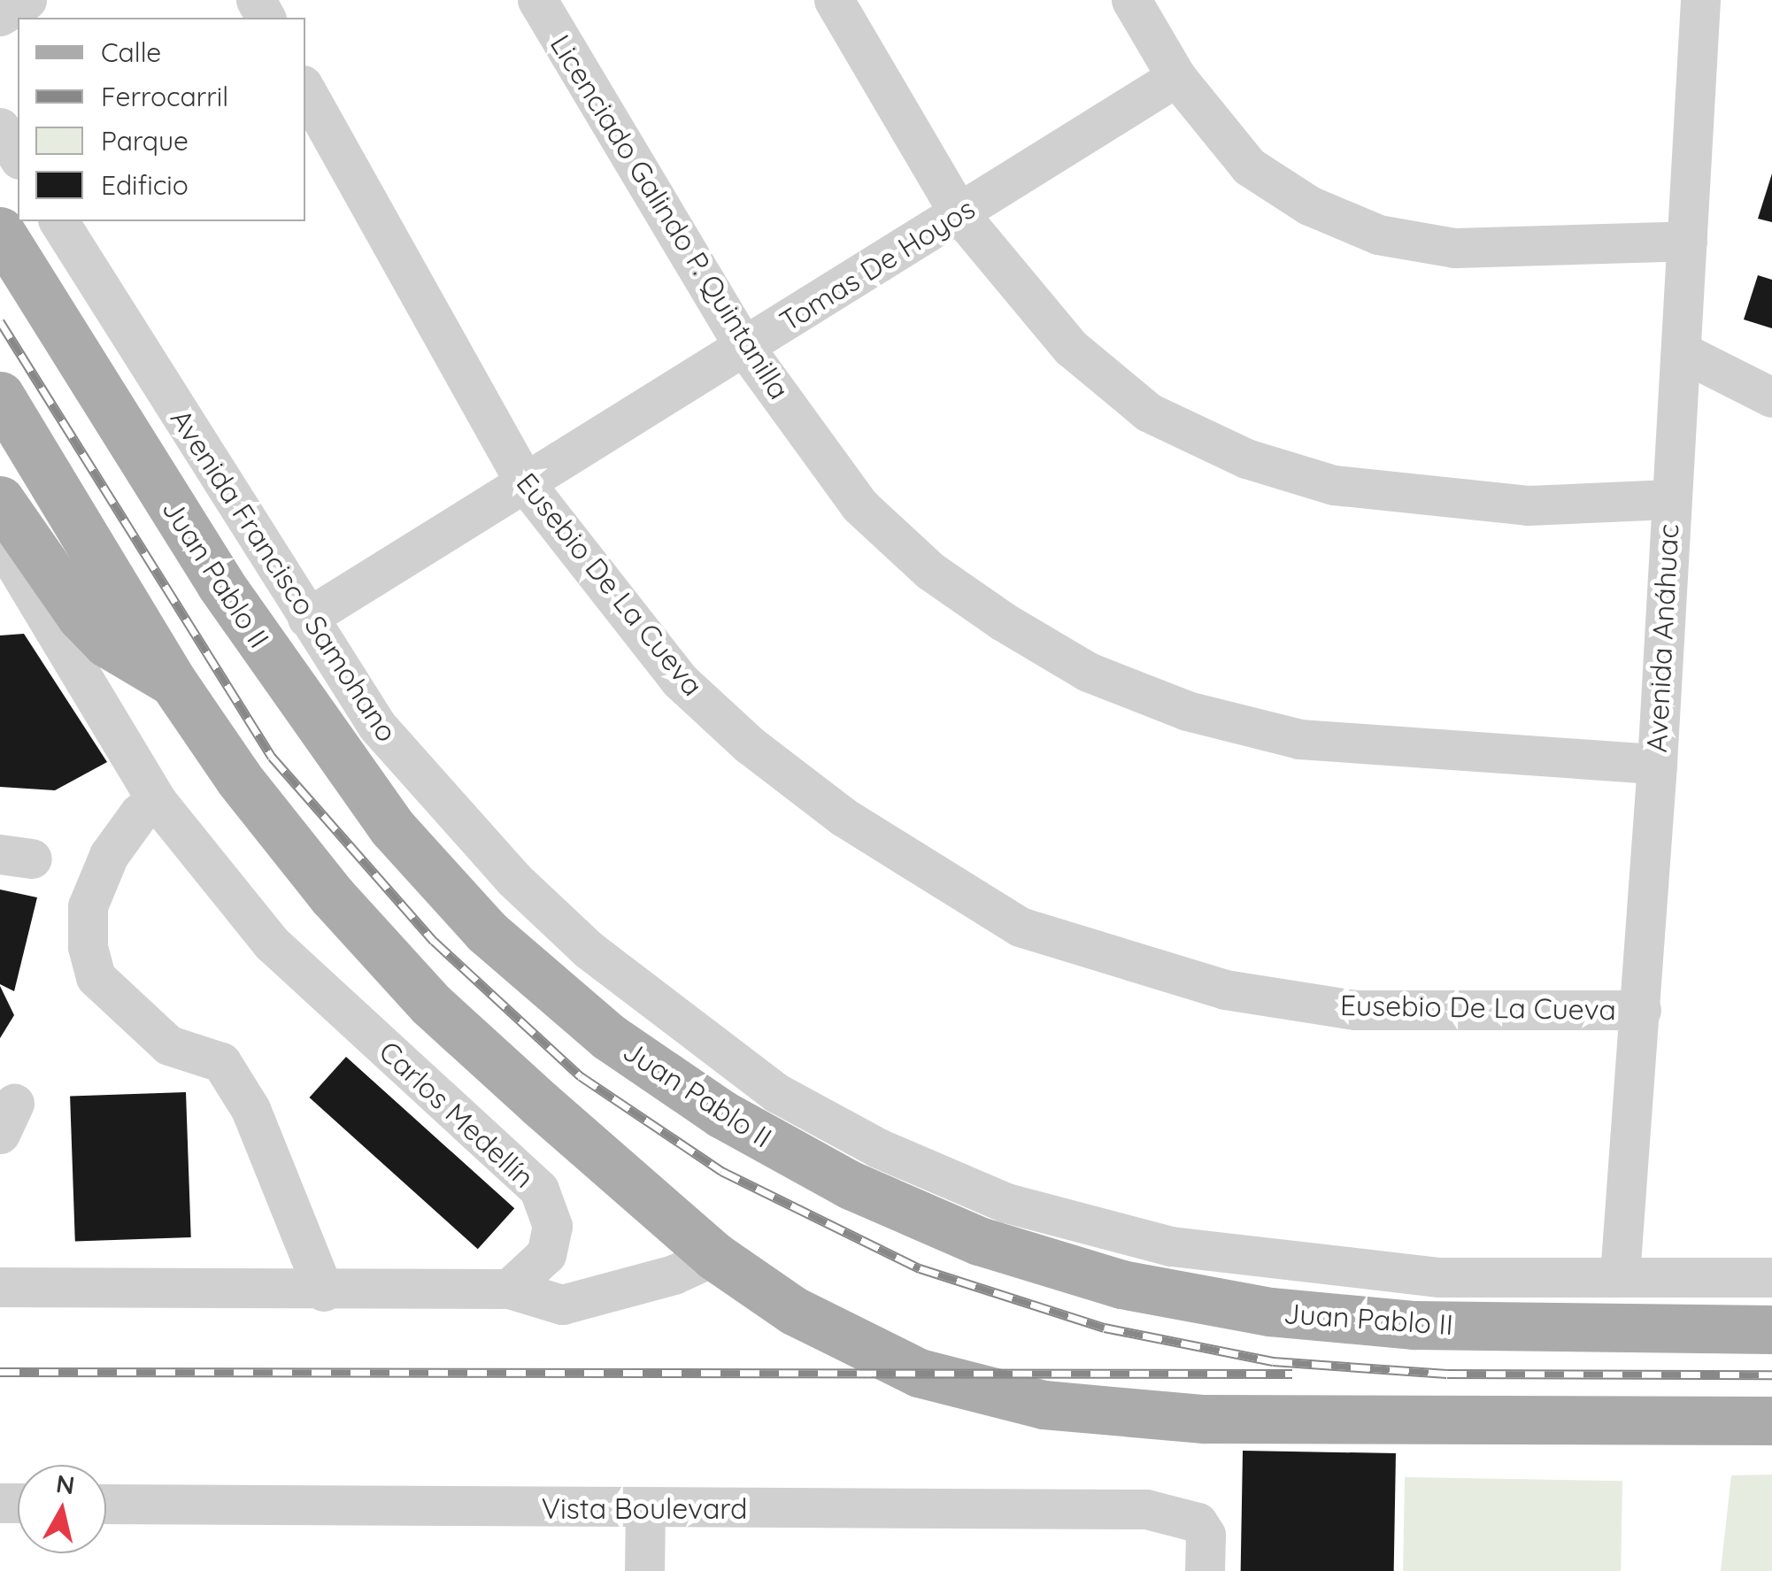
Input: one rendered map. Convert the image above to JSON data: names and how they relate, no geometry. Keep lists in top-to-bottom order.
{
  "streets": {
    "main road": ["Juan Pablo II"],
    "street": [
      "Licenciado Galindo P. Quintanilla",
      "Tomas De Hoyos",
      "Avenida Francisco Samohano",
      "Eusebio De La Cueva",
      "Avenida Anáhuac",
      "Carlos Medellín",
      "Vista Boulevard"
    ]
  },
  "crossings": [
    ["Licenciado Galindo P. Quintanilla", "Tomas De Hoyos"],
    ["Licenciado Galindo P. Quintanilla", "Avenida Anáhuac"],
    ["Tomas De Hoyos", "Avenida Francisco Samohano"],
    ["Tomas De Hoyos", "Eusebio De La Cueva"],
    ["Avenida Francisco Samohano", "Avenida Anáhuac"],
    ["Eusebio De La Cueva", "Avenida Anáhuac"]
  ],
  "legend": [
    "Calle",
    "Ferrocarril",
    "Parque",
    "Edificio"
  ],
  "north": "top"
}
